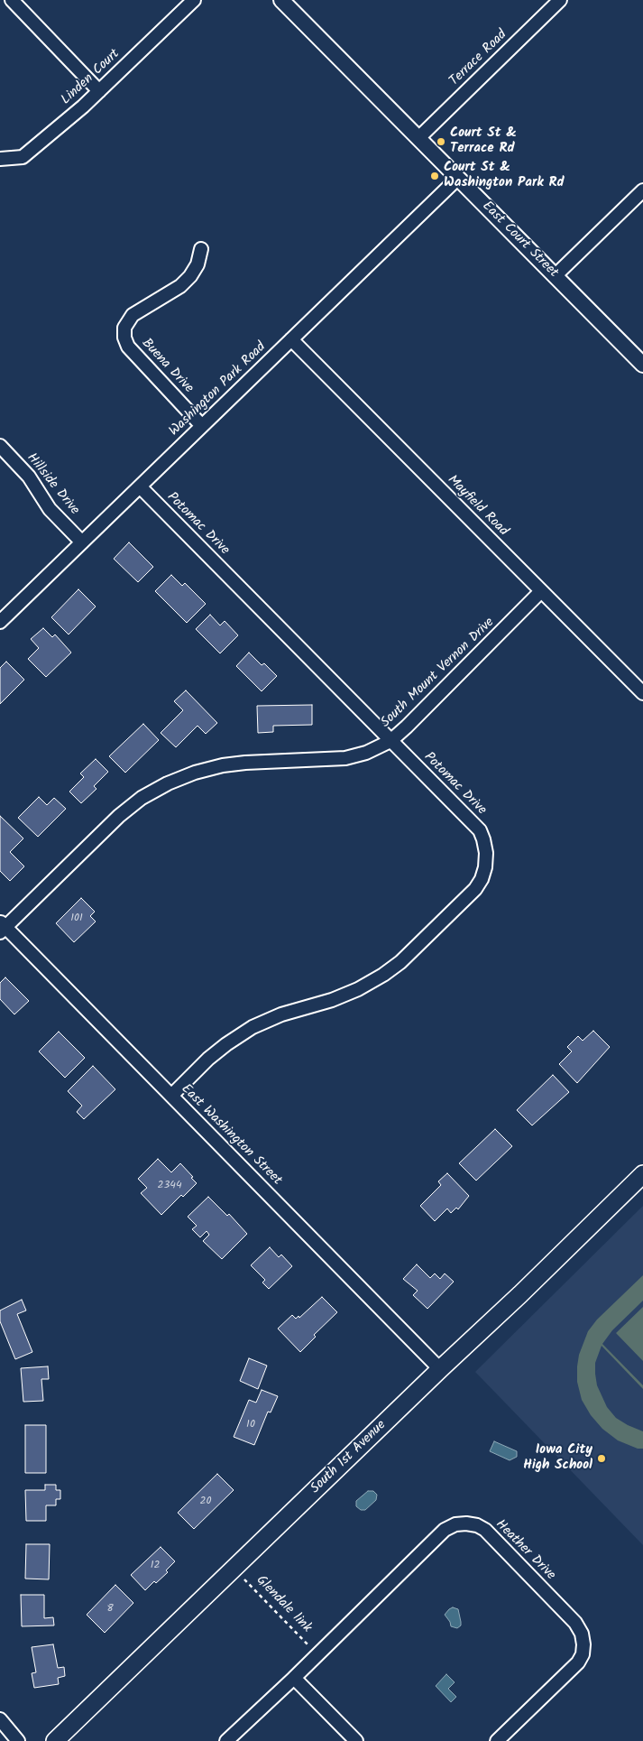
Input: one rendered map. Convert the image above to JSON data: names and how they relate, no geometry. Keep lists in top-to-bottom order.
{
  "streets": {
    "main road": ["South 1st Avenue"],
    "street": [
      "Terrace Road",
      "Linden Court",
      "East Court Street",
      "Buena Drive",
      "Washington Park Road",
      "Hillside Drive",
      "Mayfield Road",
      "Potomac Drive",
      "South Mount Vernon Drive",
      "East Washington Street",
      "Heather Drive"
    ],
    "path": ["Glendale link"]
  },
  "crossings": [
    ["Terrace Road", "East Court Street"],
    ["East Court Street", "Washington Park Road"],
    ["Buena Drive", "Washington Park Road"],
    ["Washington Park Road", "Hillside Drive"],
    ["Washington Park Road", "Mayfield Road"],
    ["Washington Park Road", "Potomac Drive"],
    ["Mayfield Road", "South Mount Vernon Drive"],
    ["Potomac Drive", "South Mount Vernon Drive"],
    ["Potomac Drive", "East Washington Street"],
    ["South Mount Vernon Drive", "East Washington Street"],
    ["East Washington Street", "South 1st Avenue"],
    ["South 1st Avenue", "Glendale link"],
    ["Heather Drive", "Glendale link"]
  ],
  "places": ["Court St & Terrace Rd", "Court St & Washington Park Rd", "Iowa City High School"],
  "house_numbers": [
    "101",
    "2344",
    "10",
    "20",
    "12",
    "8"
  ]
}
